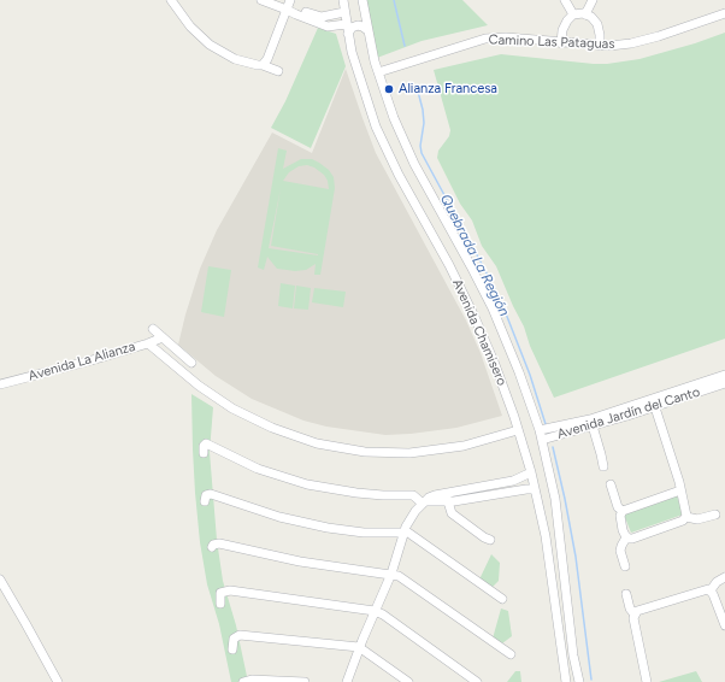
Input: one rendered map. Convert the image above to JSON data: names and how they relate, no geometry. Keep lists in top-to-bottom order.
{
  "streets": {
    "street": [
      "Camino Las Pataguas",
      "Avenida Chamisero",
      "Avenida La Alianza",
      "Avenida Jardín del Canto"
    ]
  },
  "crossings": [
    ["Camino Las Pataguas", "Avenida Chamisero"],
    ["Avenida Chamisero", "Avenida Jardín del Canto"]
  ],
  "water": ["Quebrada La Región"],
  "places": ["Alianza Francesa"]
}
